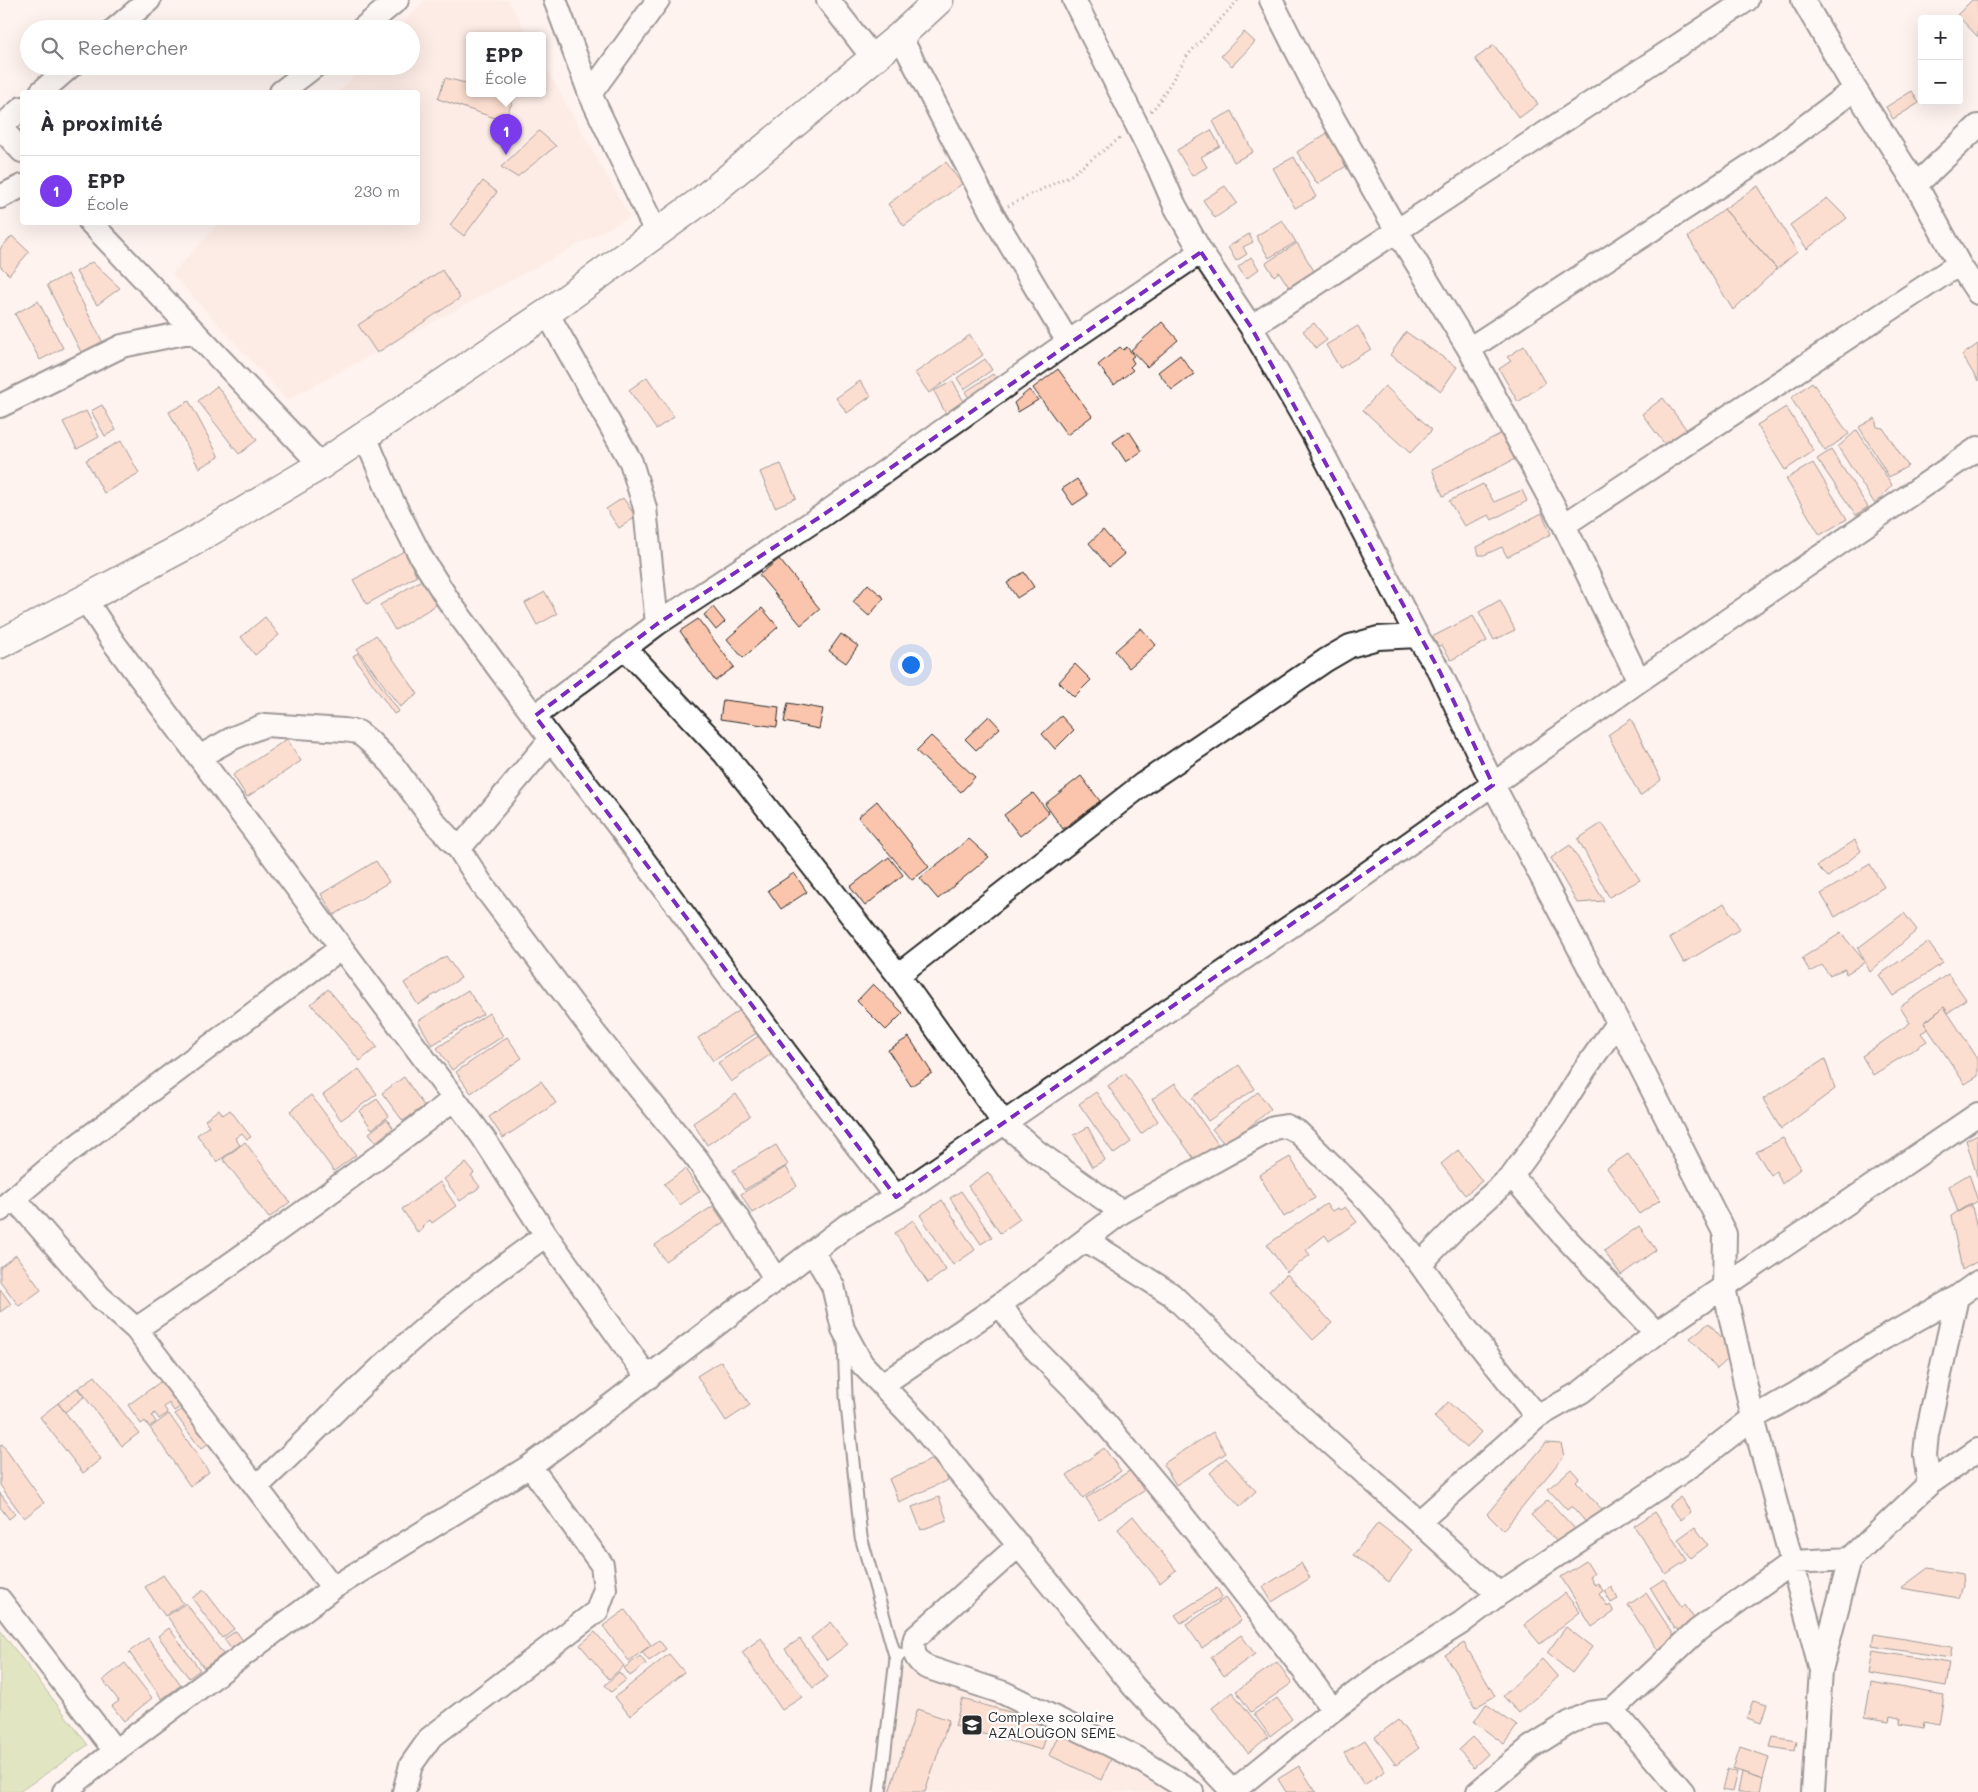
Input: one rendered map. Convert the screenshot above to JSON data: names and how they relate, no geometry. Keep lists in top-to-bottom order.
{
  "places": {
    "school or university": ["Complexe scolaire AZALOUGON SEME"]
  },
  "page": {
    "map_buttons": ["+", "−"],
    "search": "Rechercher",
    "popup": ["EPP", "École"],
    "heading": "À proximité",
    "pins": "1",
    "list": [
      {
        "mark": "1",
        "name": "EPP",
        "note": "École",
        "value": "230 m"
      }
    ]
  }
}
